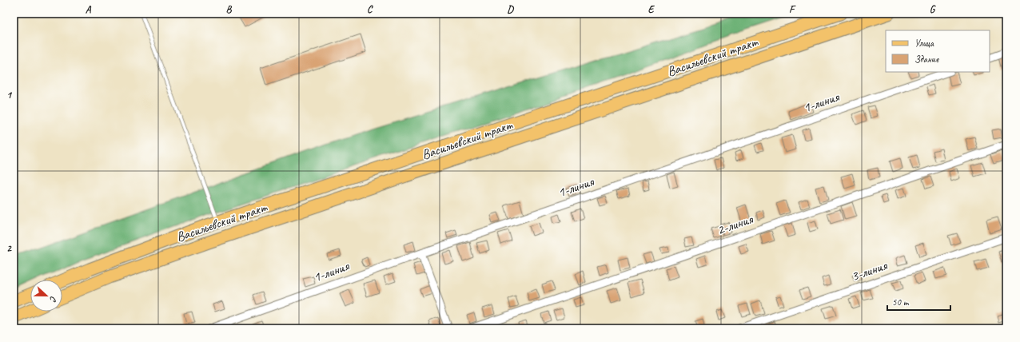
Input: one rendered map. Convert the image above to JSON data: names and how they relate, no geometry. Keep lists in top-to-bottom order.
{
  "streets": {
    "main road": ["Васильевский тракт"],
    "street": ["1-линия", "2-линия", "3-линия"]
  },
  "legend": ["Улица", "Здание"],
  "scale_bar": "50 m",
  "north": "right",
  "grid": {
    "columns": [
      "A",
      "B",
      "C",
      "D",
      "E",
      "F",
      "G"
    ],
    "rows": ["1", "2"]
  }
}
